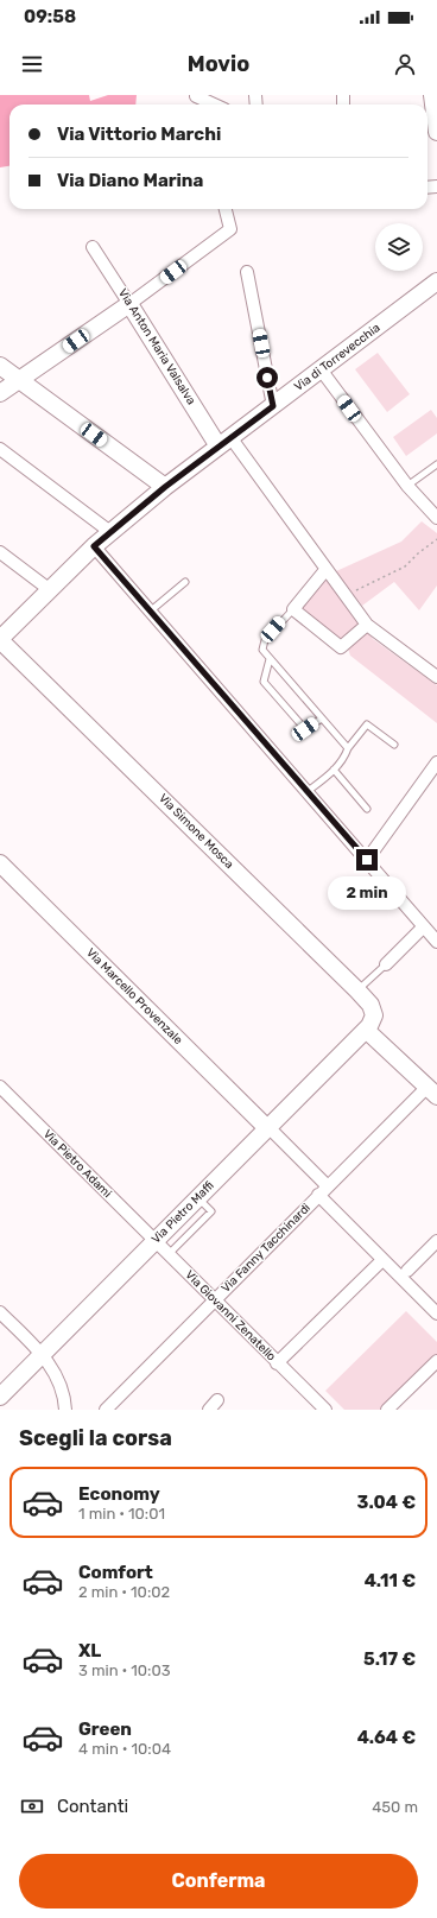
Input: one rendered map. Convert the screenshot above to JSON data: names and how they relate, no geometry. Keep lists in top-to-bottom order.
{
  "streets": {
    "street": [
      "Via Anton Maria Valsalva",
      "Via di Torrevecchia",
      "Via Simone Mosca",
      "Via Marcello Provenzale",
      "Via Pietro Adami",
      "Via Pietro Maffi",
      "Via Fanny Tacchinardi",
      "Via Giovanni Zenatello"
    ]
  },
  "crossings": [
    ["Via Anton Maria Valsalva", "Via di Torrevecchia"],
    ["Via di Torrevecchia", "Via Simone Mosca"],
    ["Via Simone Mosca", "Via Pietro Maffi"],
    ["Via Marcello Provenzale", "Via Pietro Maffi"],
    ["Via Pietro Adami", "Via Pietro Maffi"],
    ["Via Pietro Adami", "Via Giovanni Zenatello"],
    ["Via Pietro Maffi", "Via Giovanni Zenatello"],
    ["Via Fanny Tacchinardi", "Via Giovanni Zenatello"]
  ],
  "page": {
    "status": "09:58",
    "header": "Movio",
    "banner": ["Via Vittorio Marchi", "Via Diano Marina"],
    "bubble": "2 min",
    "heading": "Scegli la corsa",
    "list": [
      {
        "name": "Economy",
        "note": "1 min · 10:01",
        "value": "3.04 €"
      },
      {
        "name": "Comfort",
        "note": "2 min · 10:02",
        "value": "4.11 €"
      },
      {
        "name": "XL",
        "note": "3 min · 10:03",
        "value": "5.17 €"
      },
      {
        "name": "Green",
        "note": "4 min · 10:04",
        "value": "4.64 €"
      }
    ],
    "pay": ["Contanti", "450 m"],
    "buttons": "Conferma"
  }
}
